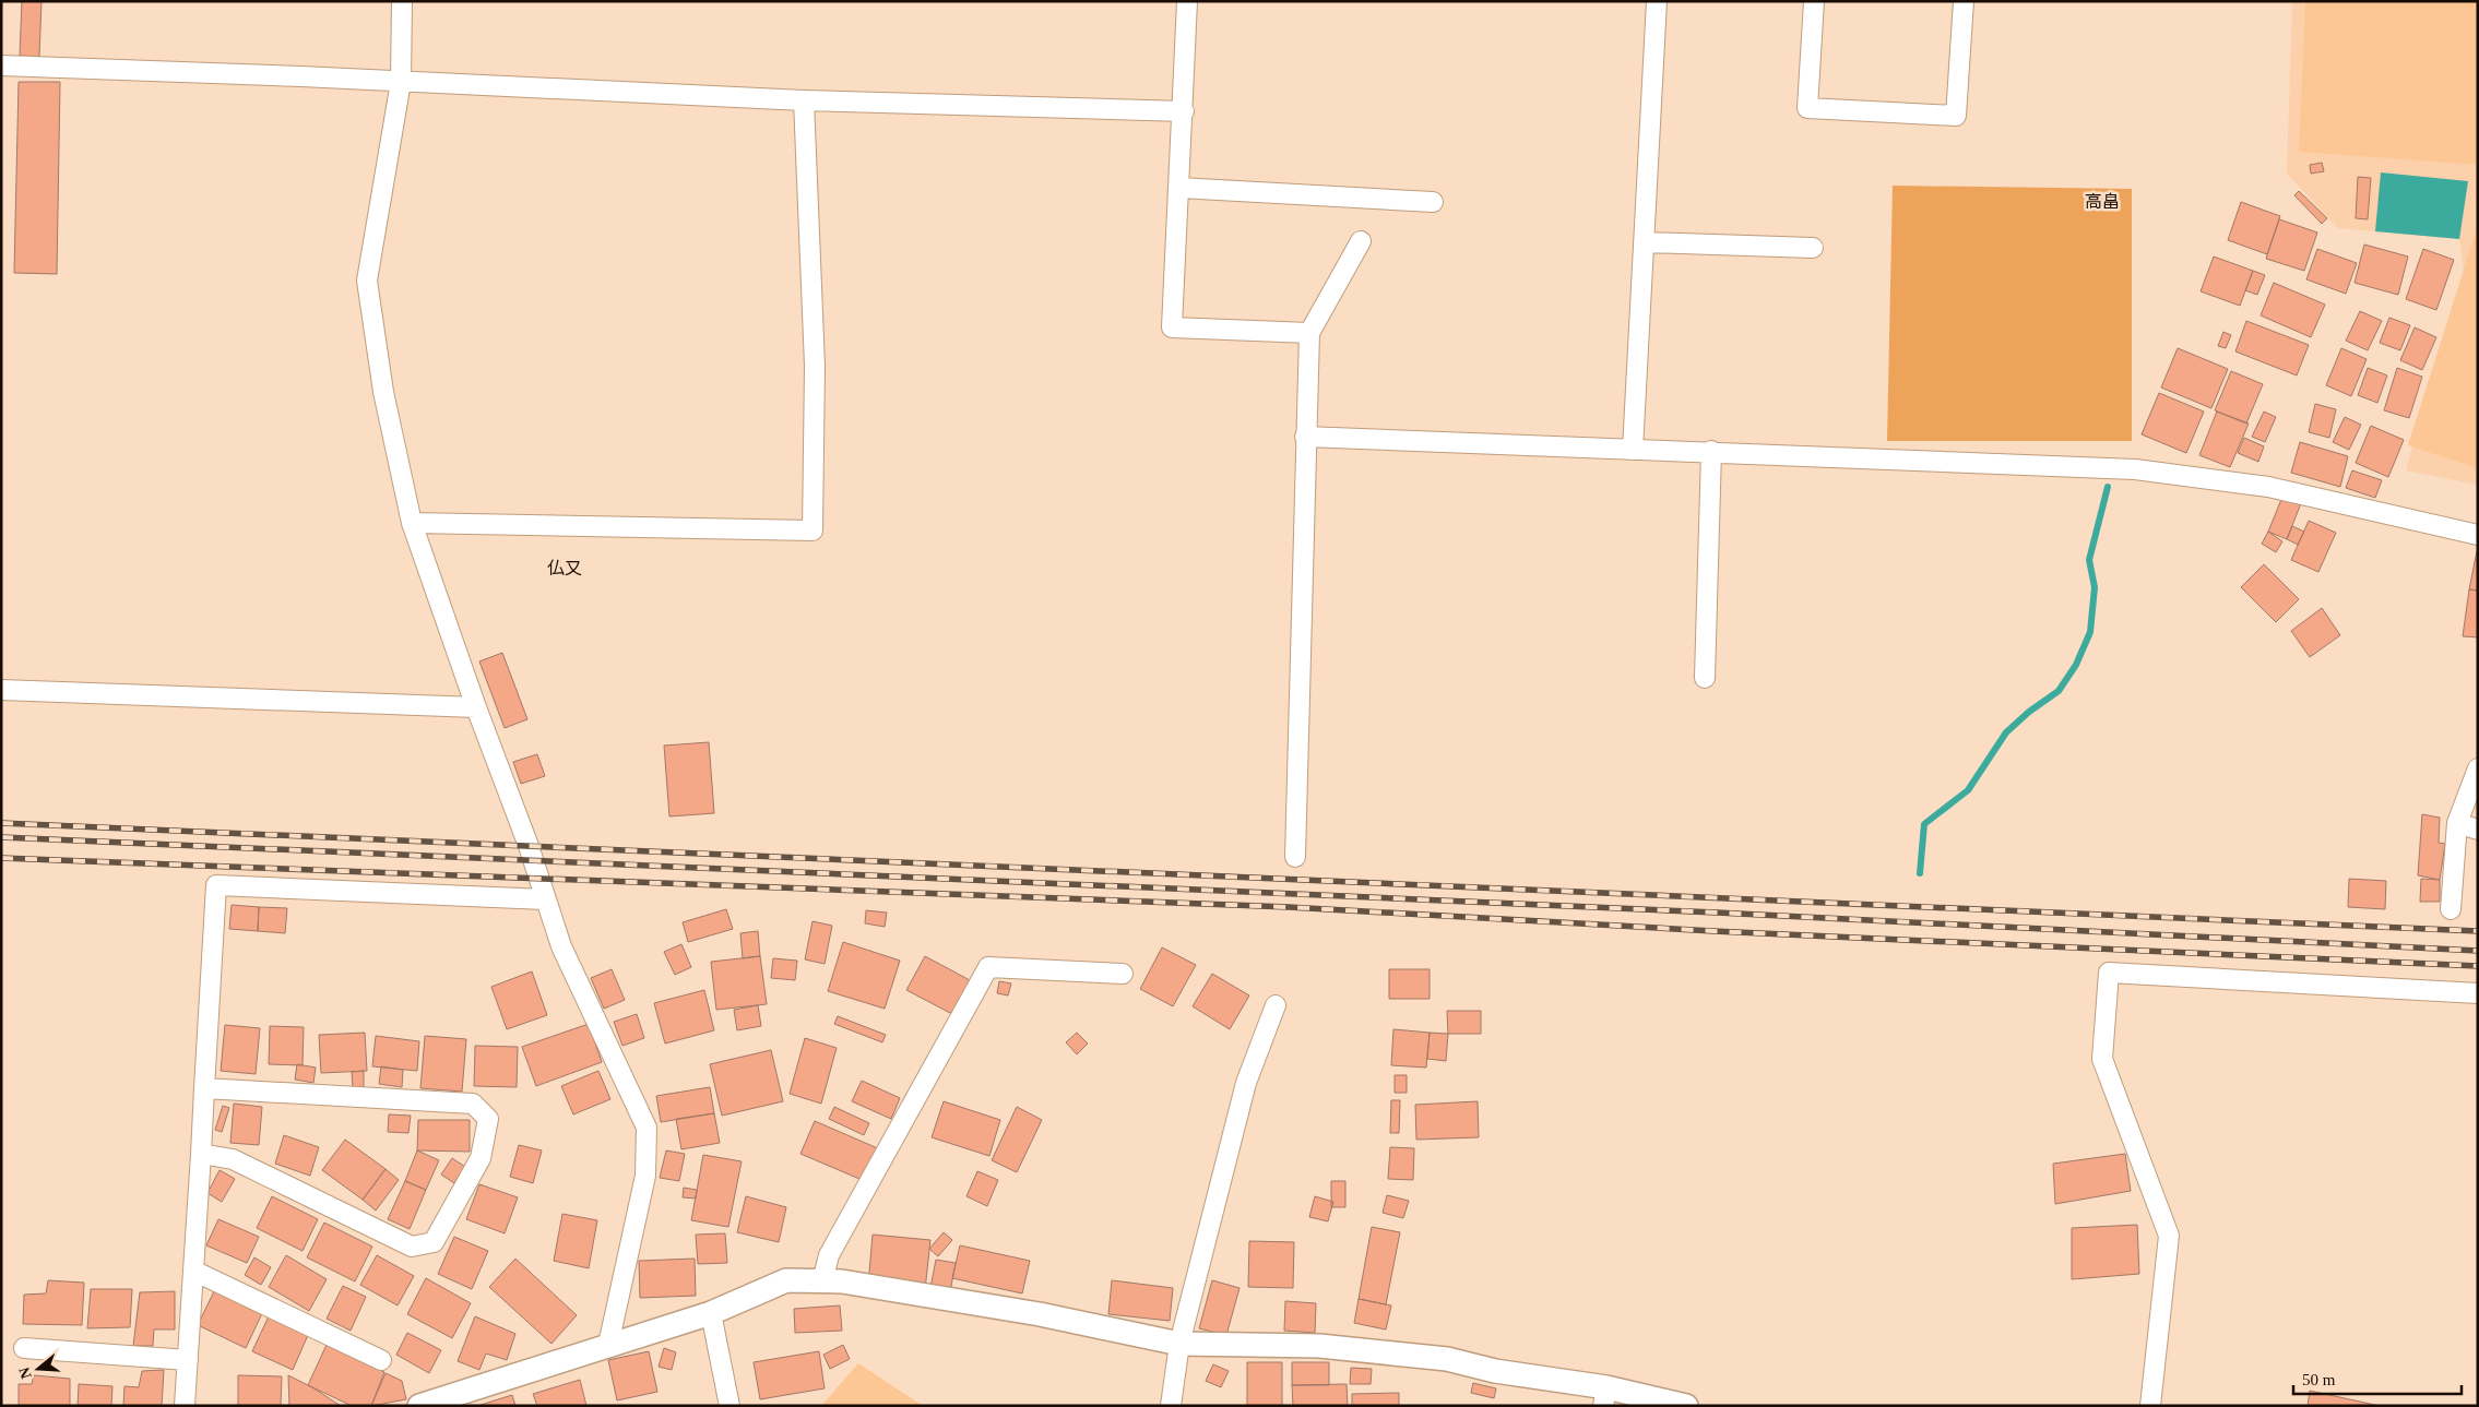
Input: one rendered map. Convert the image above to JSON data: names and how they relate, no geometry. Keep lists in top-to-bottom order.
{
  "districts": ["高畠", "仏又"],
  "scale_bar": "50 m",
  "north": "left"
}
